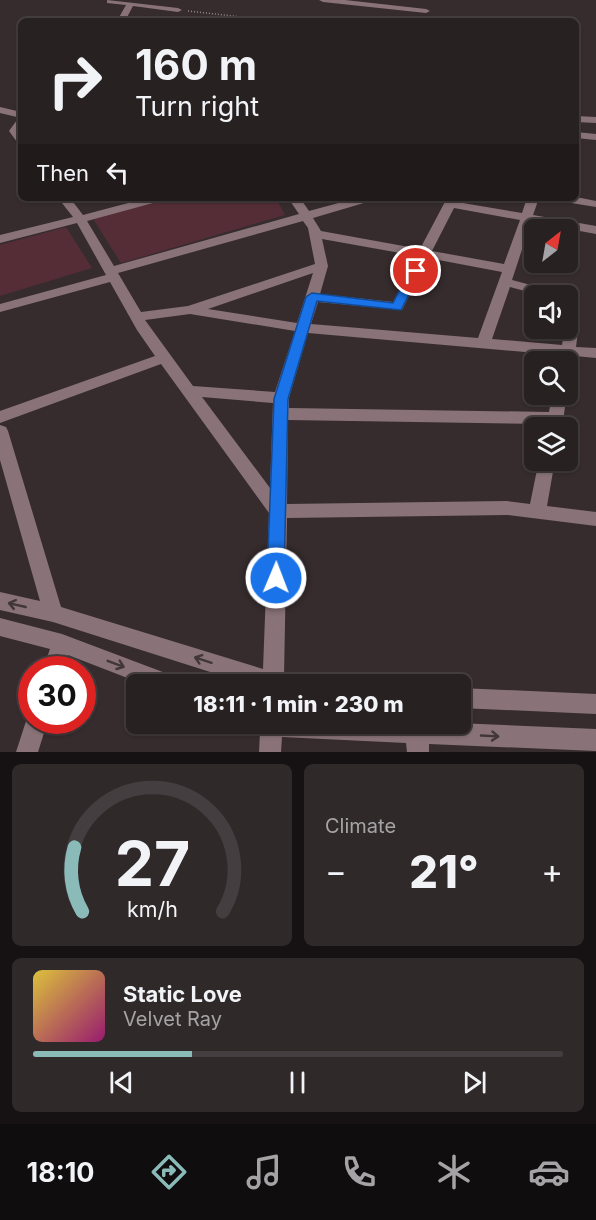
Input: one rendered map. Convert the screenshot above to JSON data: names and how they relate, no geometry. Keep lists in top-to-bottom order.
{
  "north": "top right",
  "page": {
    "turn": ["160 m", "Turn right"],
    "then": "Then",
    "limit": "30",
    "trip": "18:11 · 1 min · 230 m",
    "tile": "Climate",
    "heat": ["−", "21°", "+"],
    "song": ["Static Love", "Velvet Ray"],
    "tabs": "18:10",
    "gauge": ["27", "km/h"]
  }
}
